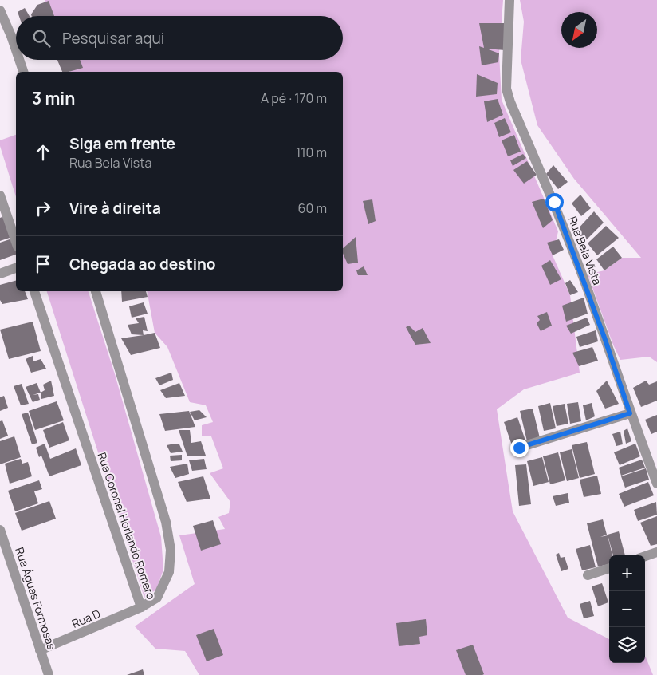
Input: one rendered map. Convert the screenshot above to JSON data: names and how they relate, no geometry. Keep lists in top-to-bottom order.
{
  "streets": {
    "street": [
      "Rua Bela Vista",
      "Rua Coronel Horlando Romero",
      "Rua Águas Formosas",
      "Rua D"
    ]
  },
  "crossings": [
    ["Rua Coronel Horlando Romero", "Rua D"],
    ["Rua Águas Formosas", "Rua D"]
  ],
  "north": "bottom left",
  "page": {
    "search": "Pesquisar aqui",
    "heading": ["3 min", "A pé · 170 m"],
    "list": [
      ["Siga em frente", "Rua Bela Vista", "110 m"],
      ["Vire à direita", "60 m"],
      "Chegada ao destino"
    ],
    "map_buttons": ["+", "−"]
  }
}
